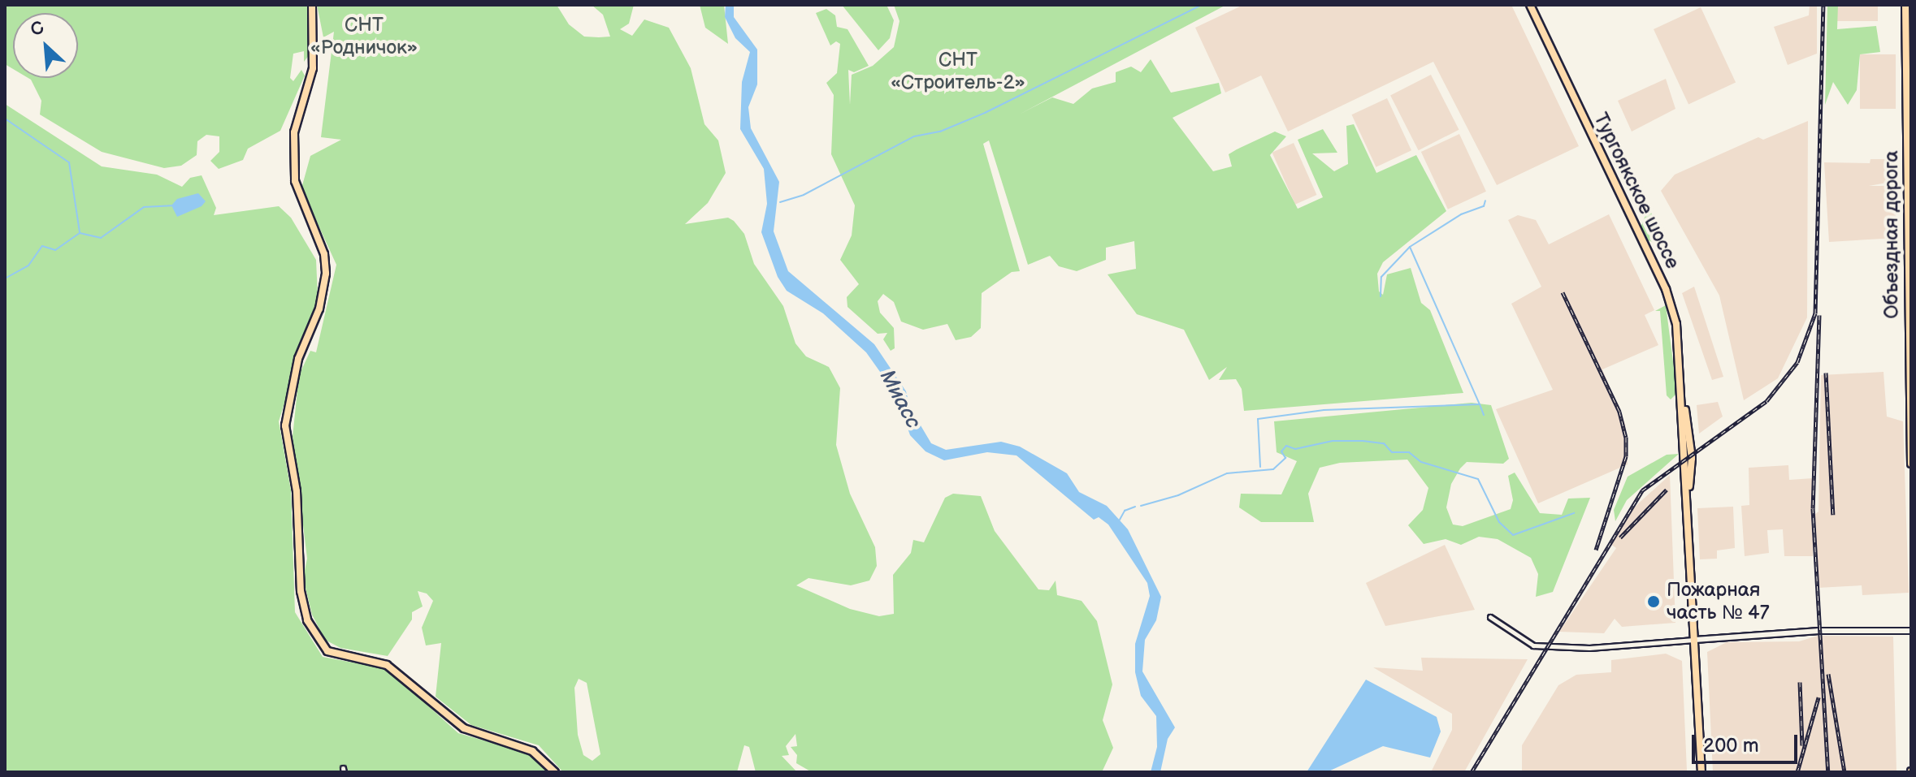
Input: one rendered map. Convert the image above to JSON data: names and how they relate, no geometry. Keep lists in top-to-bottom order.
{
  "streets": {
    "main road": ["Тургоякское шоссе", "Объездная дорога"]
  },
  "water": ["Миасс"],
  "parks": ["СНТ «Родничок»", "СНТ «Строитель-2»"],
  "places": ["Пожарная часть № 47"],
  "scale_bar": "200 m",
  "north": "top left"
}
